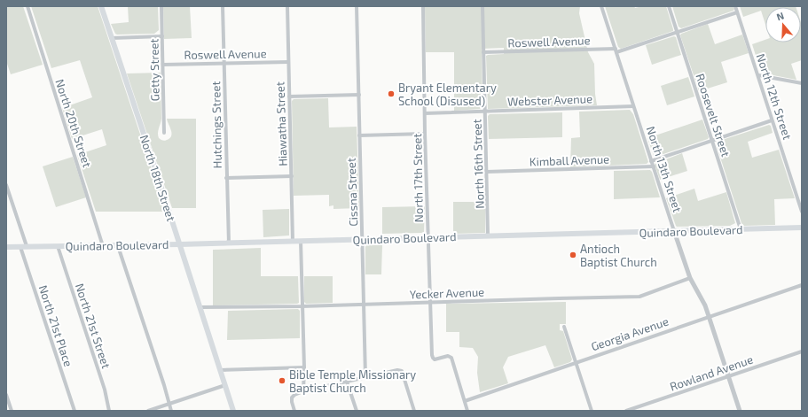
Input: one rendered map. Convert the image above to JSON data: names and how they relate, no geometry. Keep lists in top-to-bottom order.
{
  "streets": {
    "main road": ["North 18th Street", "Quindaro Boulevard"],
    "street": [
      "Roswell Avenue",
      "Getty Street",
      "North 12th Street",
      "Webster Avenue",
      "Roosevelt Street",
      "North 20th Street",
      "Hiawatha Street",
      "Hutchings Street",
      "Kimball Avenue",
      "North 16th Street",
      "North 13th Street",
      "North 17th Street",
      "Cissna Street",
      "Yecker Avenue",
      "North 21st Place",
      "North 21st Street",
      "Georgia Avenue",
      "Rowland Avenue"
    ]
  },
  "crossings": [
    ["Roswell Avenue", "Getty Street"],
    ["Roswell Avenue", "North 12th Street"],
    ["Roswell Avenue", "Roosevelt Street"],
    ["Roswell Avenue", "Hiawatha Street"],
    ["Roswell Avenue", "Hutchings Street"],
    ["Roswell Avenue", "North 16th Street"],
    ["Roswell Avenue", "North 13th Street"],
    ["Webster Avenue", "North 16th Street"],
    ["Webster Avenue", "North 13th Street"],
    ["Webster Avenue", "North 17th Street"],
    ["Roosevelt Street", "Quindaro Boulevard"],
    ["North 20th Street", "Quindaro Boulevard"],
    ["Hiawatha Street", "Quindaro Boulevard"],
    ["Hutchings Street", "Quindaro Boulevard"],
    ["Kimball Avenue", "North 16th Street"],
    ["Kimball Avenue", "North 13th Street"],
    ["North 16th Street", "Quindaro Boulevard"],
    ["North 13th Street", "Quindaro Boulevard"],
    ["North 13th Street", "Yecker Avenue"],
    ["North 13th Street", "Georgia Avenue"],
    ["North 13th Street", "Rowland Avenue"],
    ["North 18th Street", "Quindaro Boulevard"],
    ["North 18th Street", "Yecker Avenue"],
    ["North 17th Street", "Quindaro Boulevard"],
    ["North 17th Street", "Yecker Avenue"],
    ["North 17th Street", "Georgia Avenue"],
    ["Cissna Street", "Quindaro Boulevard"],
    ["Cissna Street", "Yecker Avenue"],
    ["Quindaro Boulevard", "North 21st Place"],
    ["Quindaro Boulevard", "North 21st Street"]
  ],
  "places": ["Bryant Elementary School (Disused)", "Antioch Baptist Church", "Bible Temple Missionary Baptist Church"],
  "north": "top"
}
